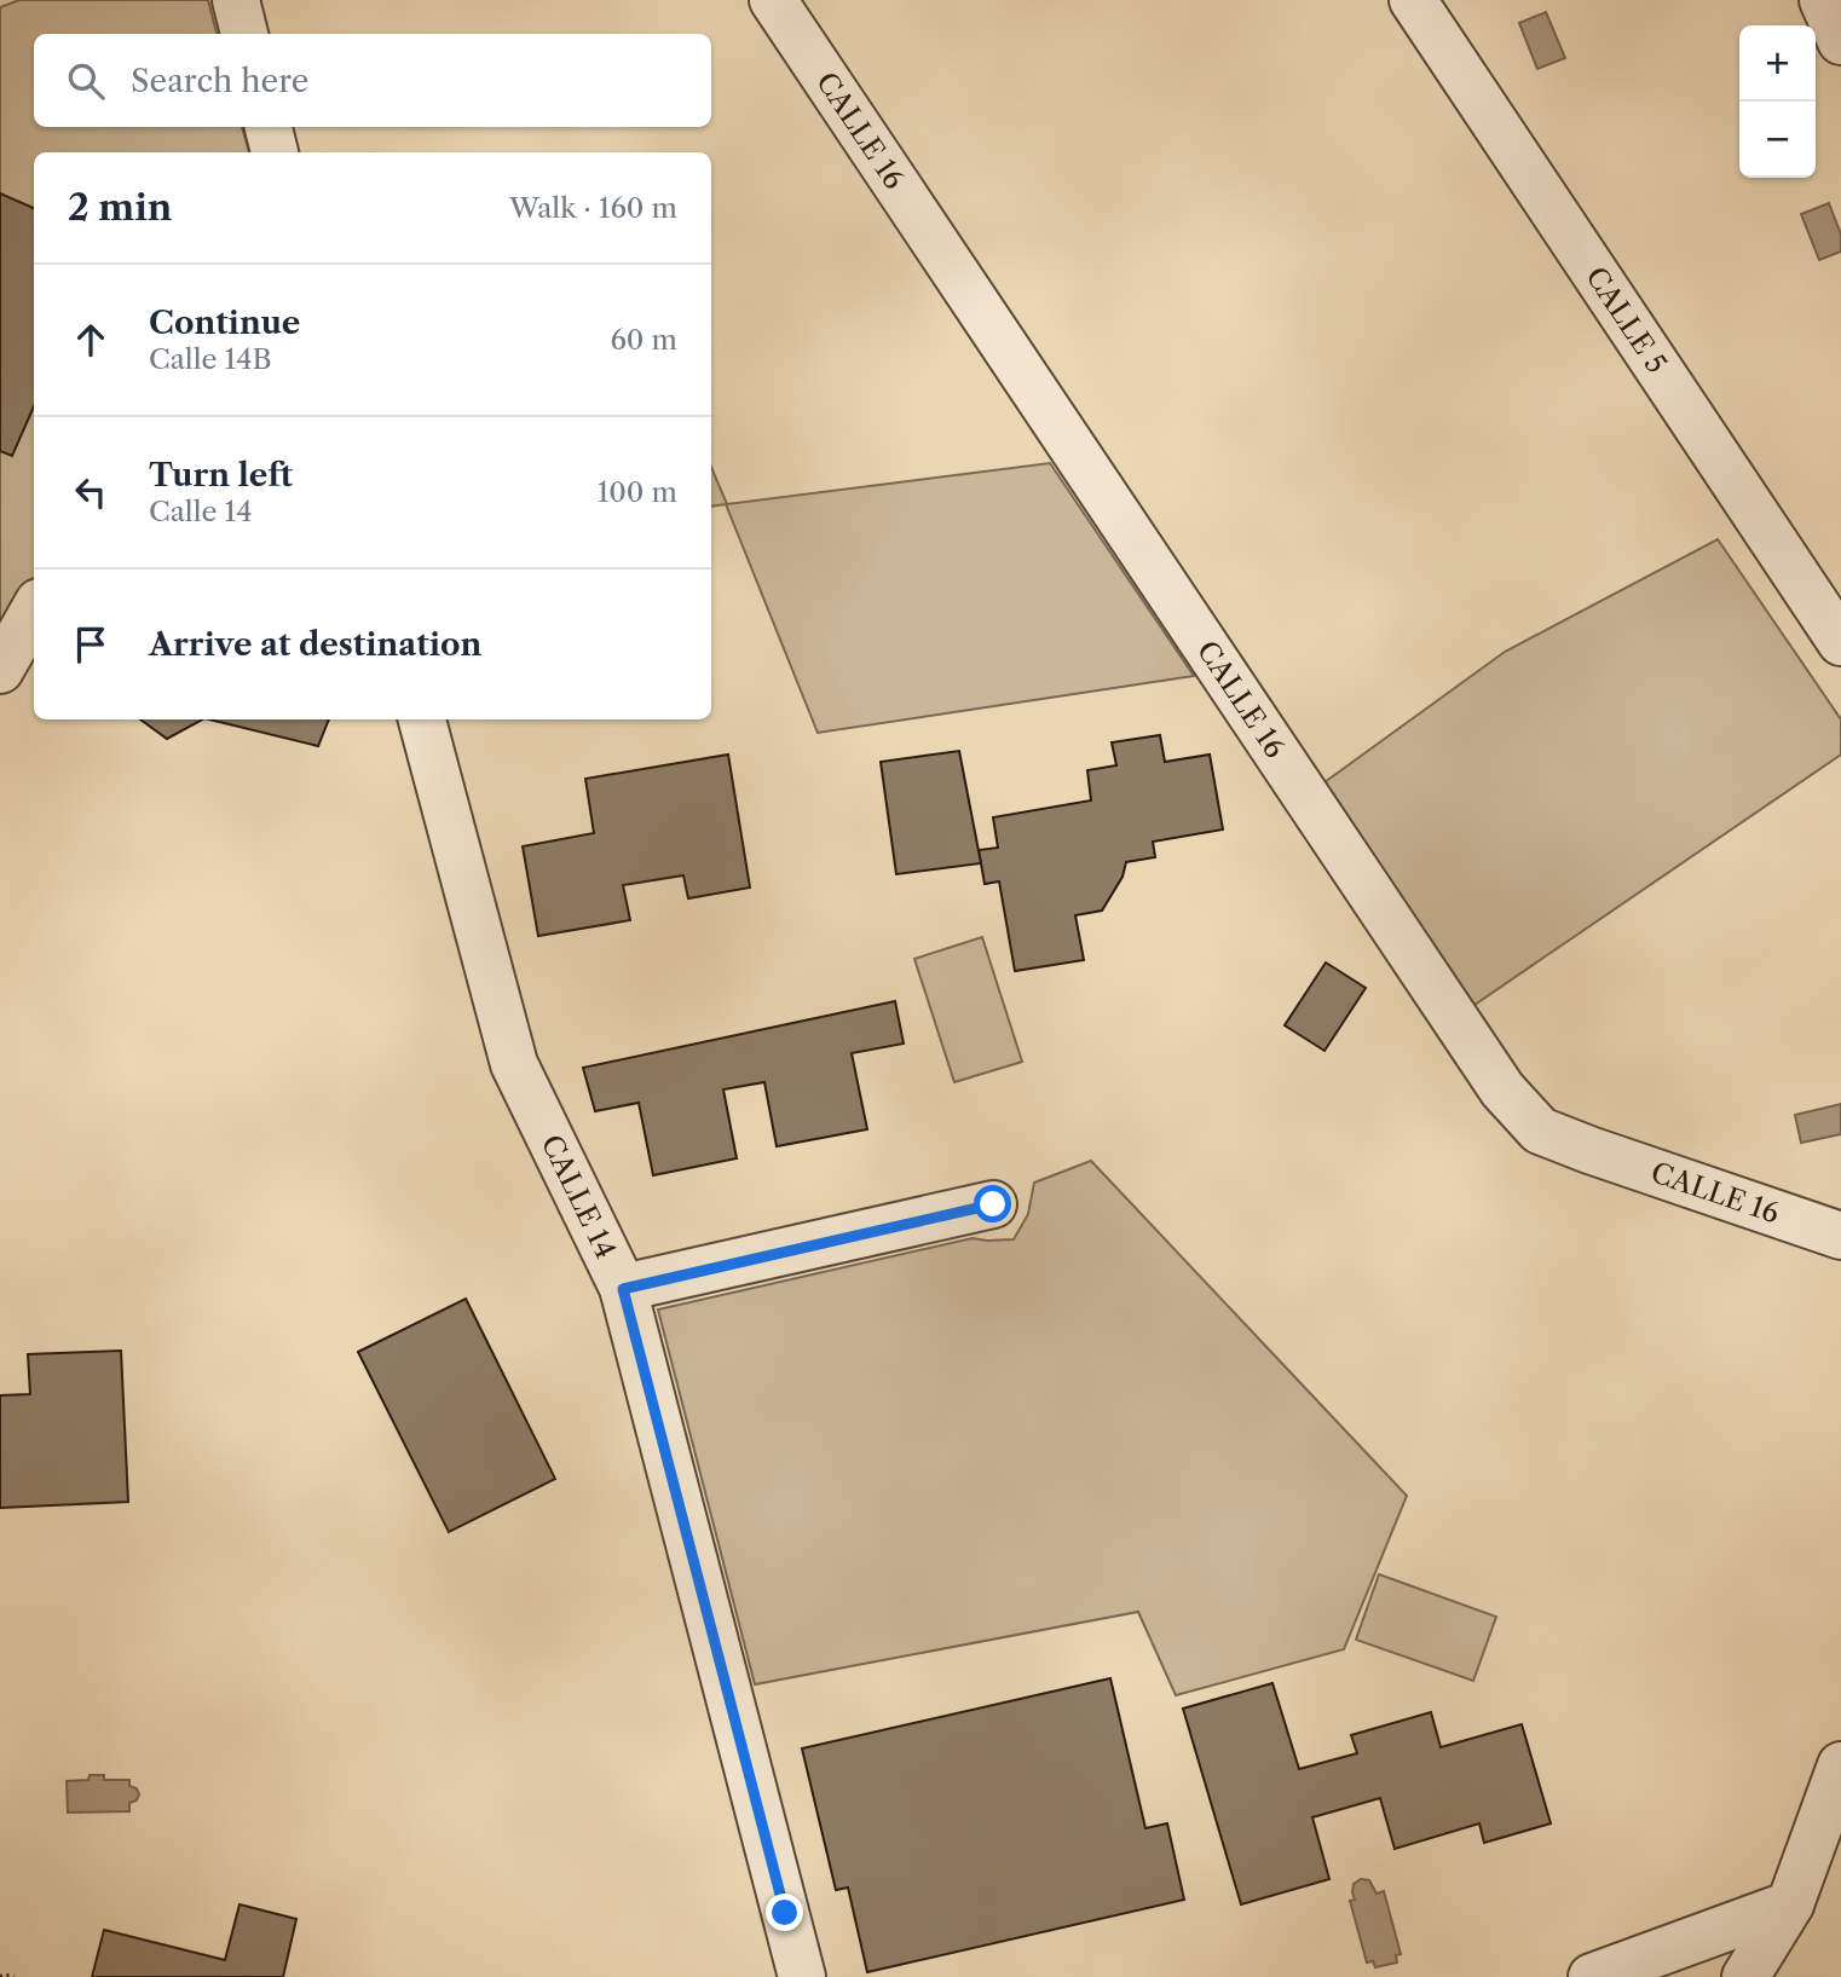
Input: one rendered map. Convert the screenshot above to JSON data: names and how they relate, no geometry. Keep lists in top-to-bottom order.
{
  "streets": {
    "street": ["CALLE 16", "CALLE 5", "CALLE 14"]
  },
  "page": {
    "map_buttons": ["+", "−"],
    "search": "Search here",
    "heading": ["2 min", "Walk · 160 m"],
    "list": [
      ["Continue", "Calle 14B", "60 m"],
      ["Turn left", "Calle 14", "100 m"],
      "Arrive at destination"
    ]
  }
}
